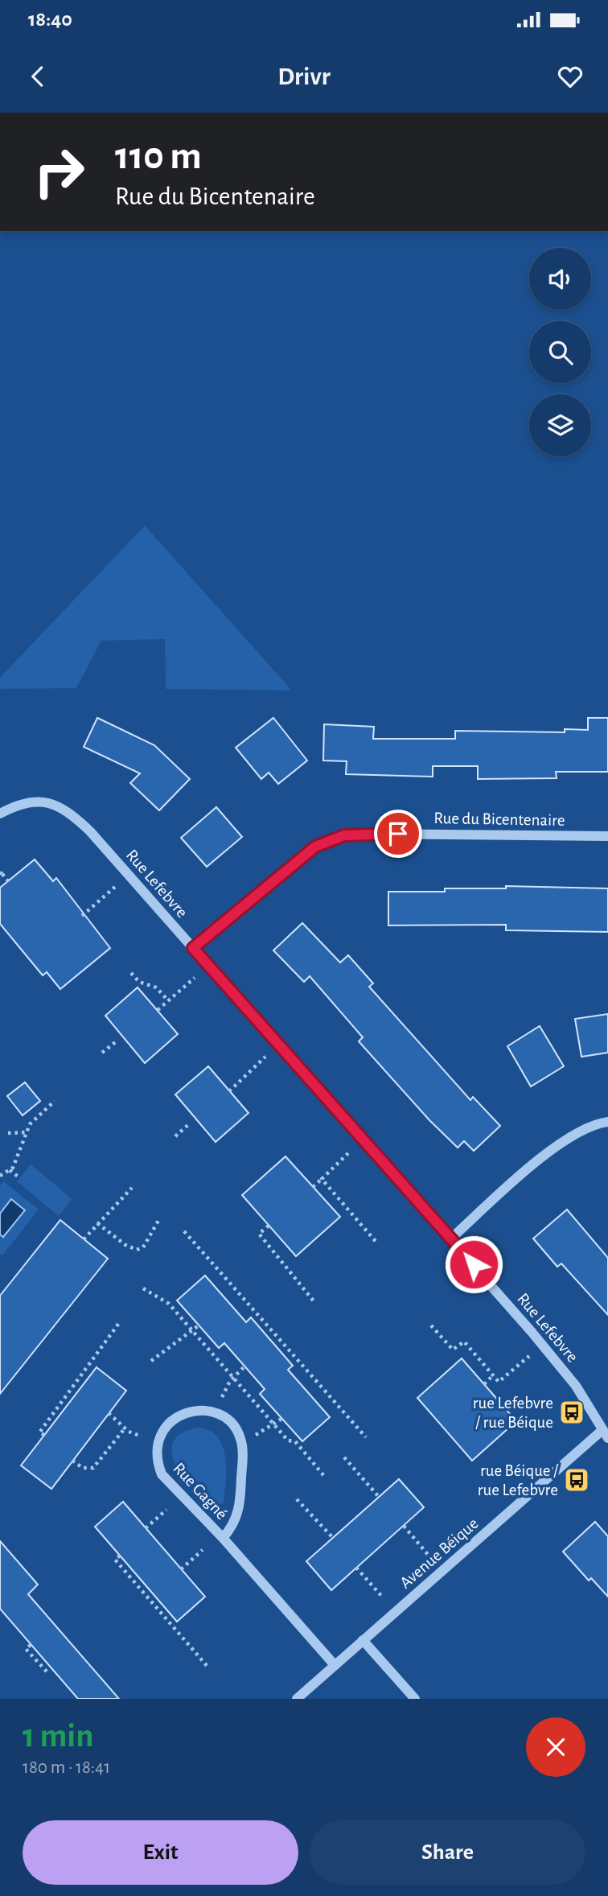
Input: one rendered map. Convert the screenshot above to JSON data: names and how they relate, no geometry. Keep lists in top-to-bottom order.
{
  "streets": {
    "street": [
      "Rue du Bicentenaire",
      "Rue Lefebvre",
      "Rue Gagné",
      "Avenue Béique"
    ]
  },
  "crossings": [
    ["Rue du Bicentenaire", "Rue Lefebvre"],
    ["Rue Lefebvre", "Avenue Béique"],
    ["Rue Gagné", "Avenue Béique"]
  ],
  "places": {
    "bus stop": ["rue Lefebvre / rue Béique", "rue Béique / rue Lefebvre"]
  },
  "page": {
    "status": "18:40",
    "header": "Drivr",
    "turn": ["110 m", "Rue du Bicentenaire"],
    "heading": ["1 min", "180 m · 18:41"],
    "buttons": ["Exit", "Share"]
  }
}
